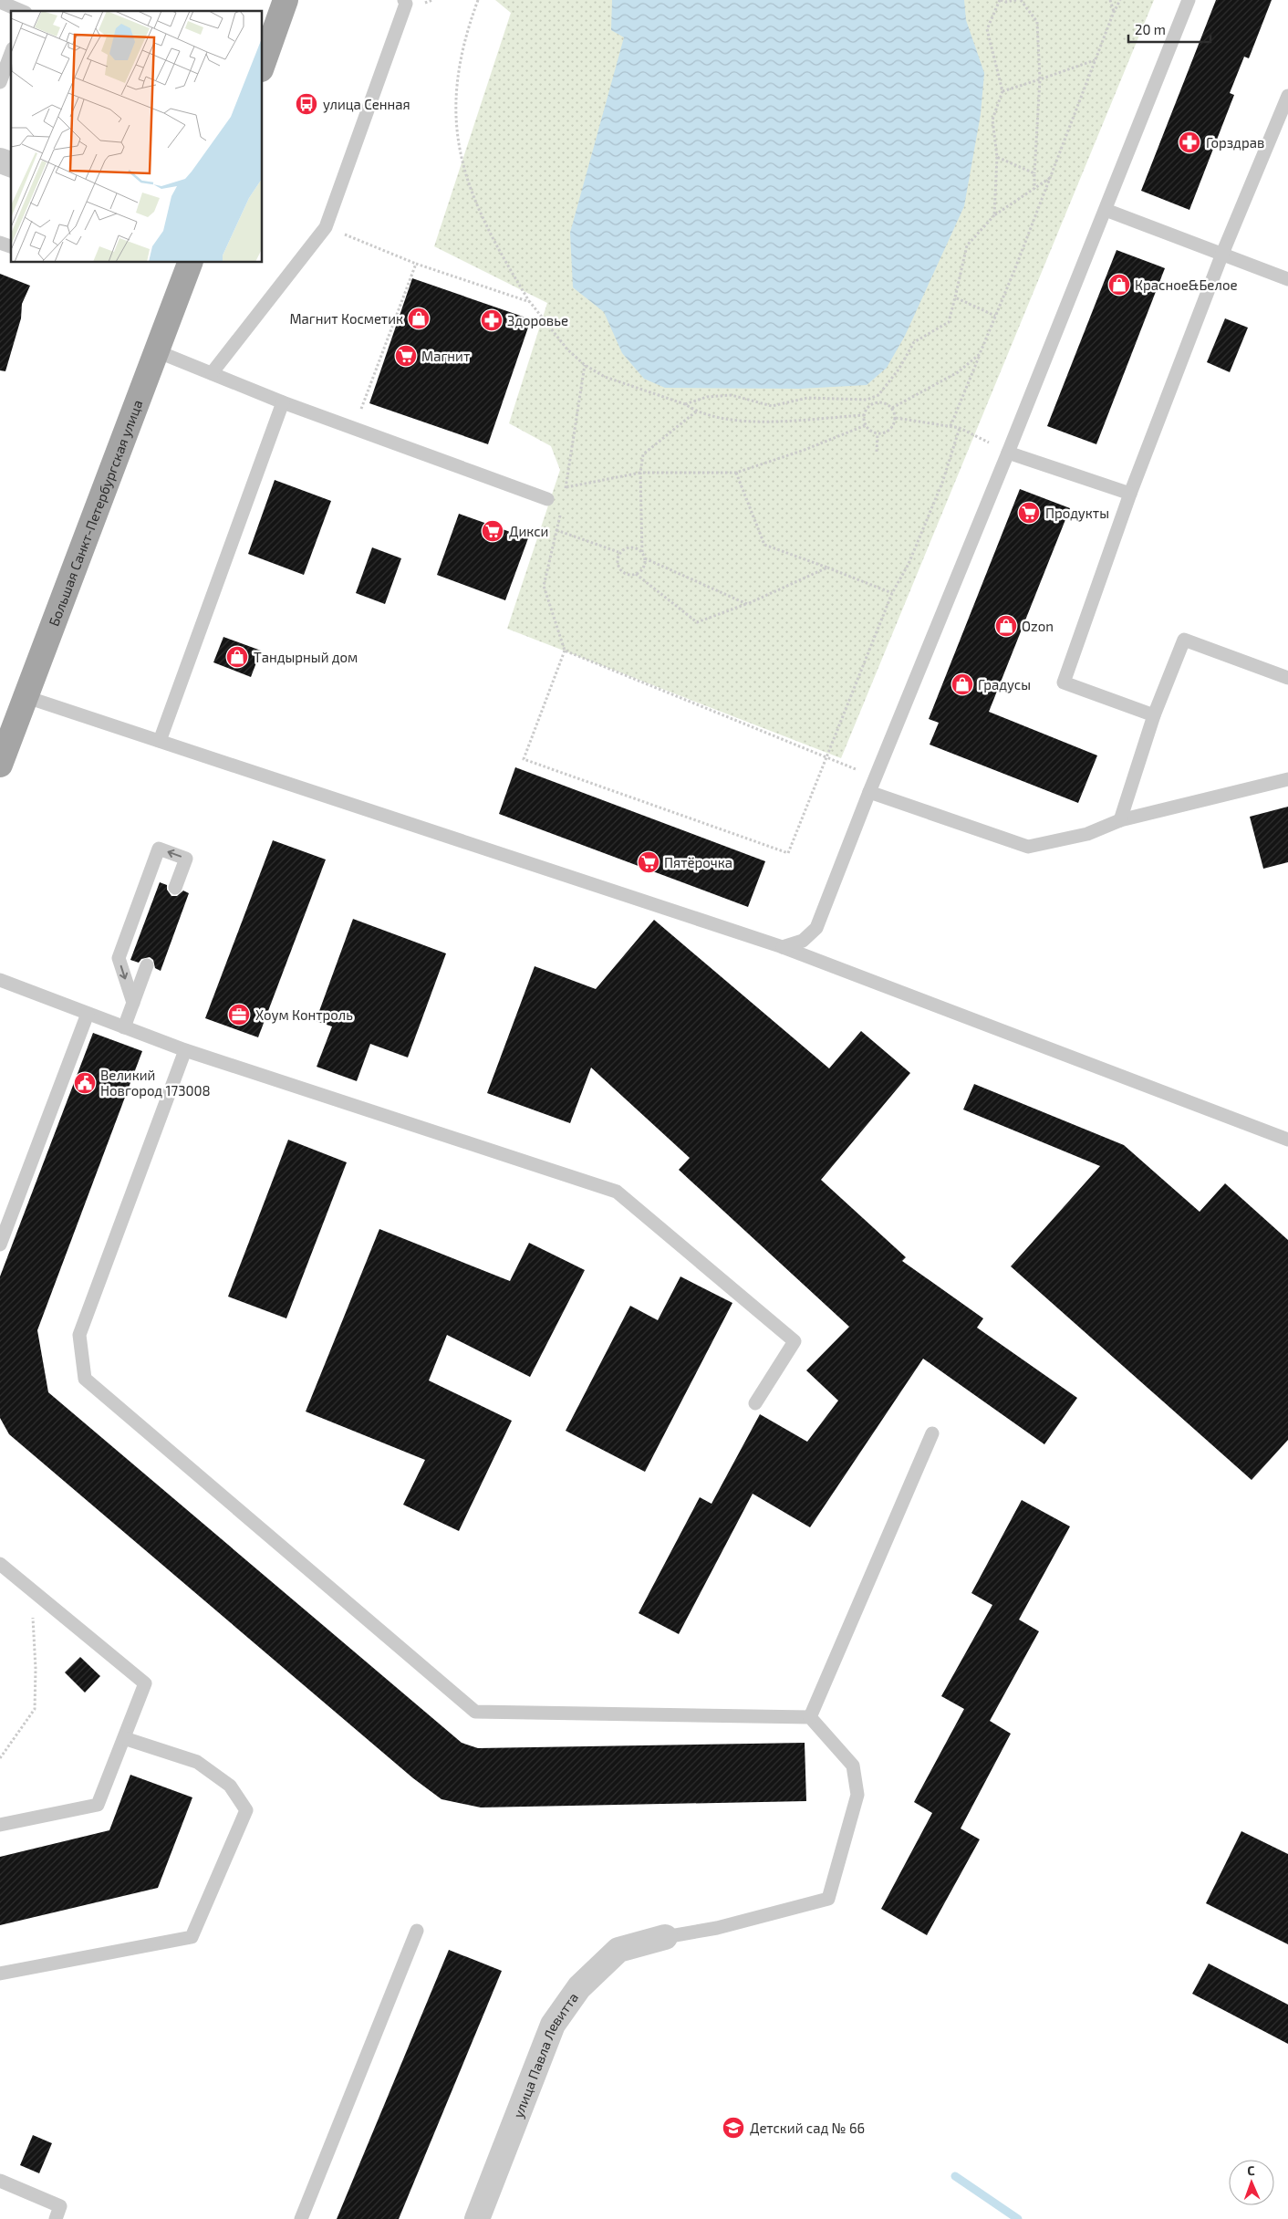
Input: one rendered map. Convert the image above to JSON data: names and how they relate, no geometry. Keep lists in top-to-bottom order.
{
  "streets": {
    "main road": ["Большая Санкт-Петербургская улица"],
    "street": ["улица Павла Левитта"]
  },
  "places": {
    "bus stop": ["улица Сенная"],
    "pharmacy": ["Горздрав", "Здоровье"],
    "shop": [
      "Красное&Белое",
      "Магнит Косметик",
      "Ozon",
      "Тандырный дом",
      "Градусы"
    ],
    "supermarket": [
      "Магнит",
      "Продукты",
      "Дикси",
      "Пятёрочка"
    ],
    "office": ["Хоум Контроль"],
    "public building": ["Великий Новгород 173008"],
    "school or university": ["Детский сад № 66"]
  },
  "scale_bar": "20 m",
  "north": "top"
}
